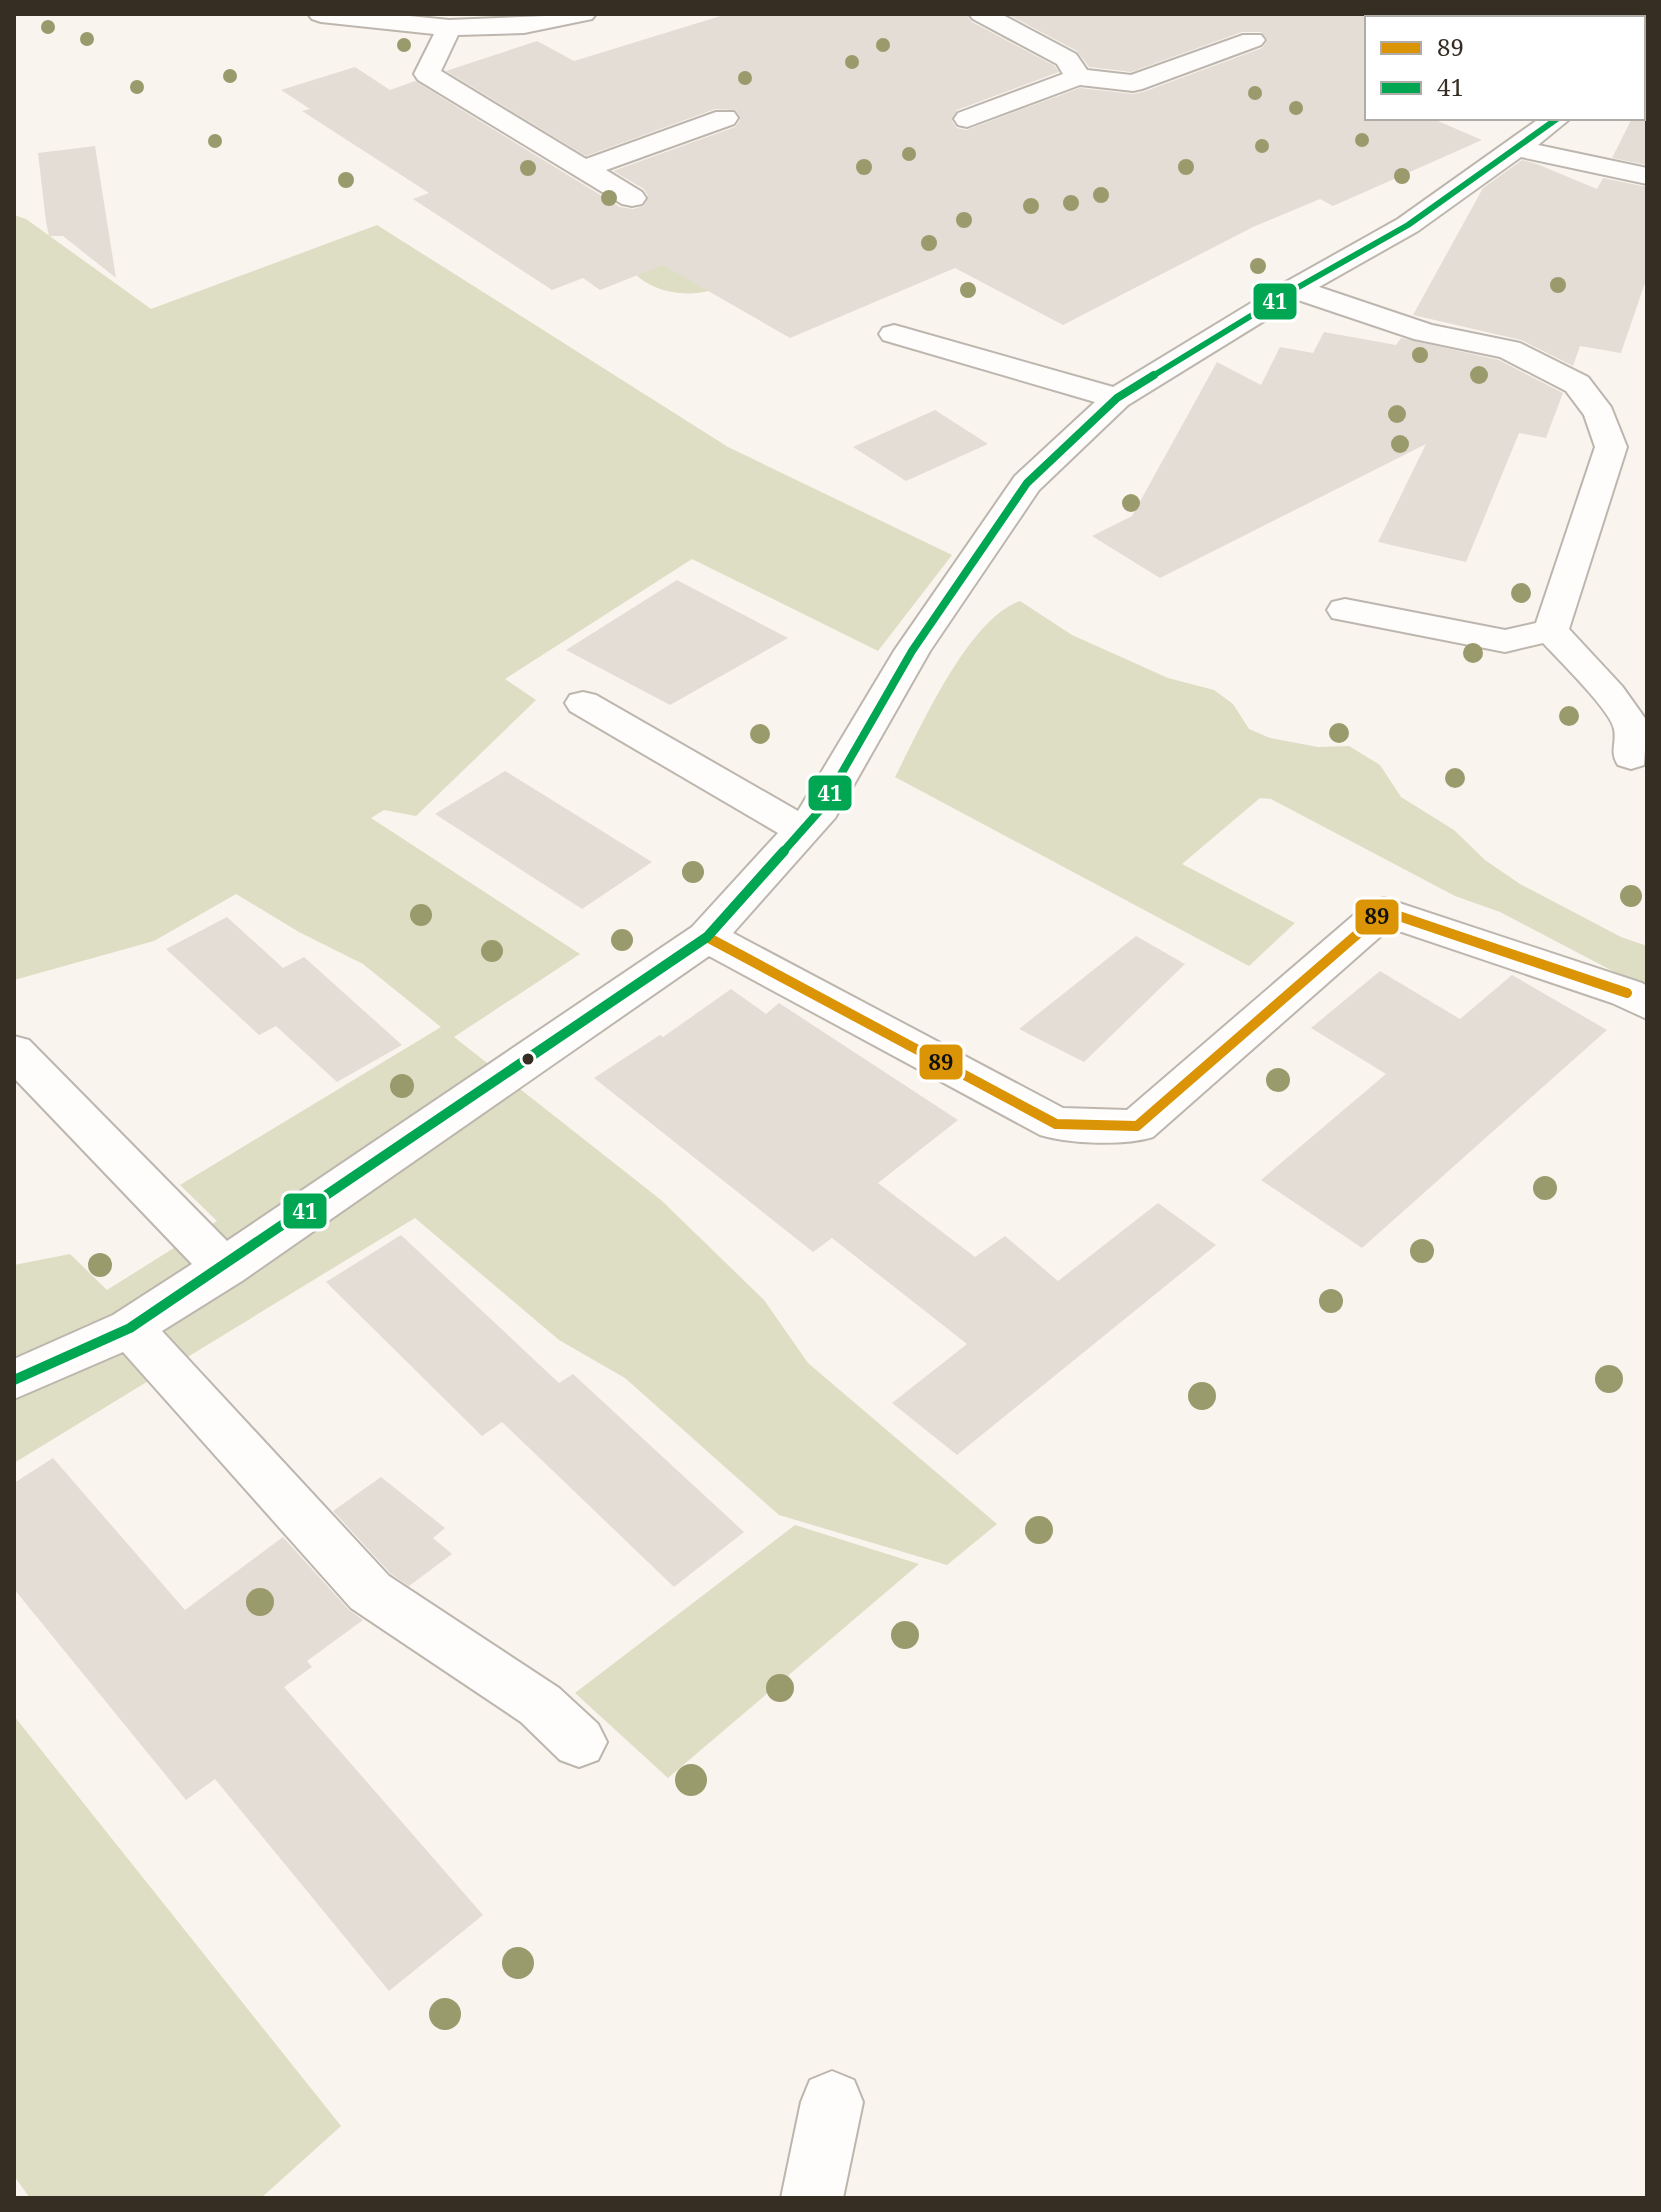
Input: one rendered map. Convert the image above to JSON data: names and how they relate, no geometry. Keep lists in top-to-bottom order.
{
  "lines": ["transit line 41", "transit line 89"],
  "legend": ["89", "41"]
}
